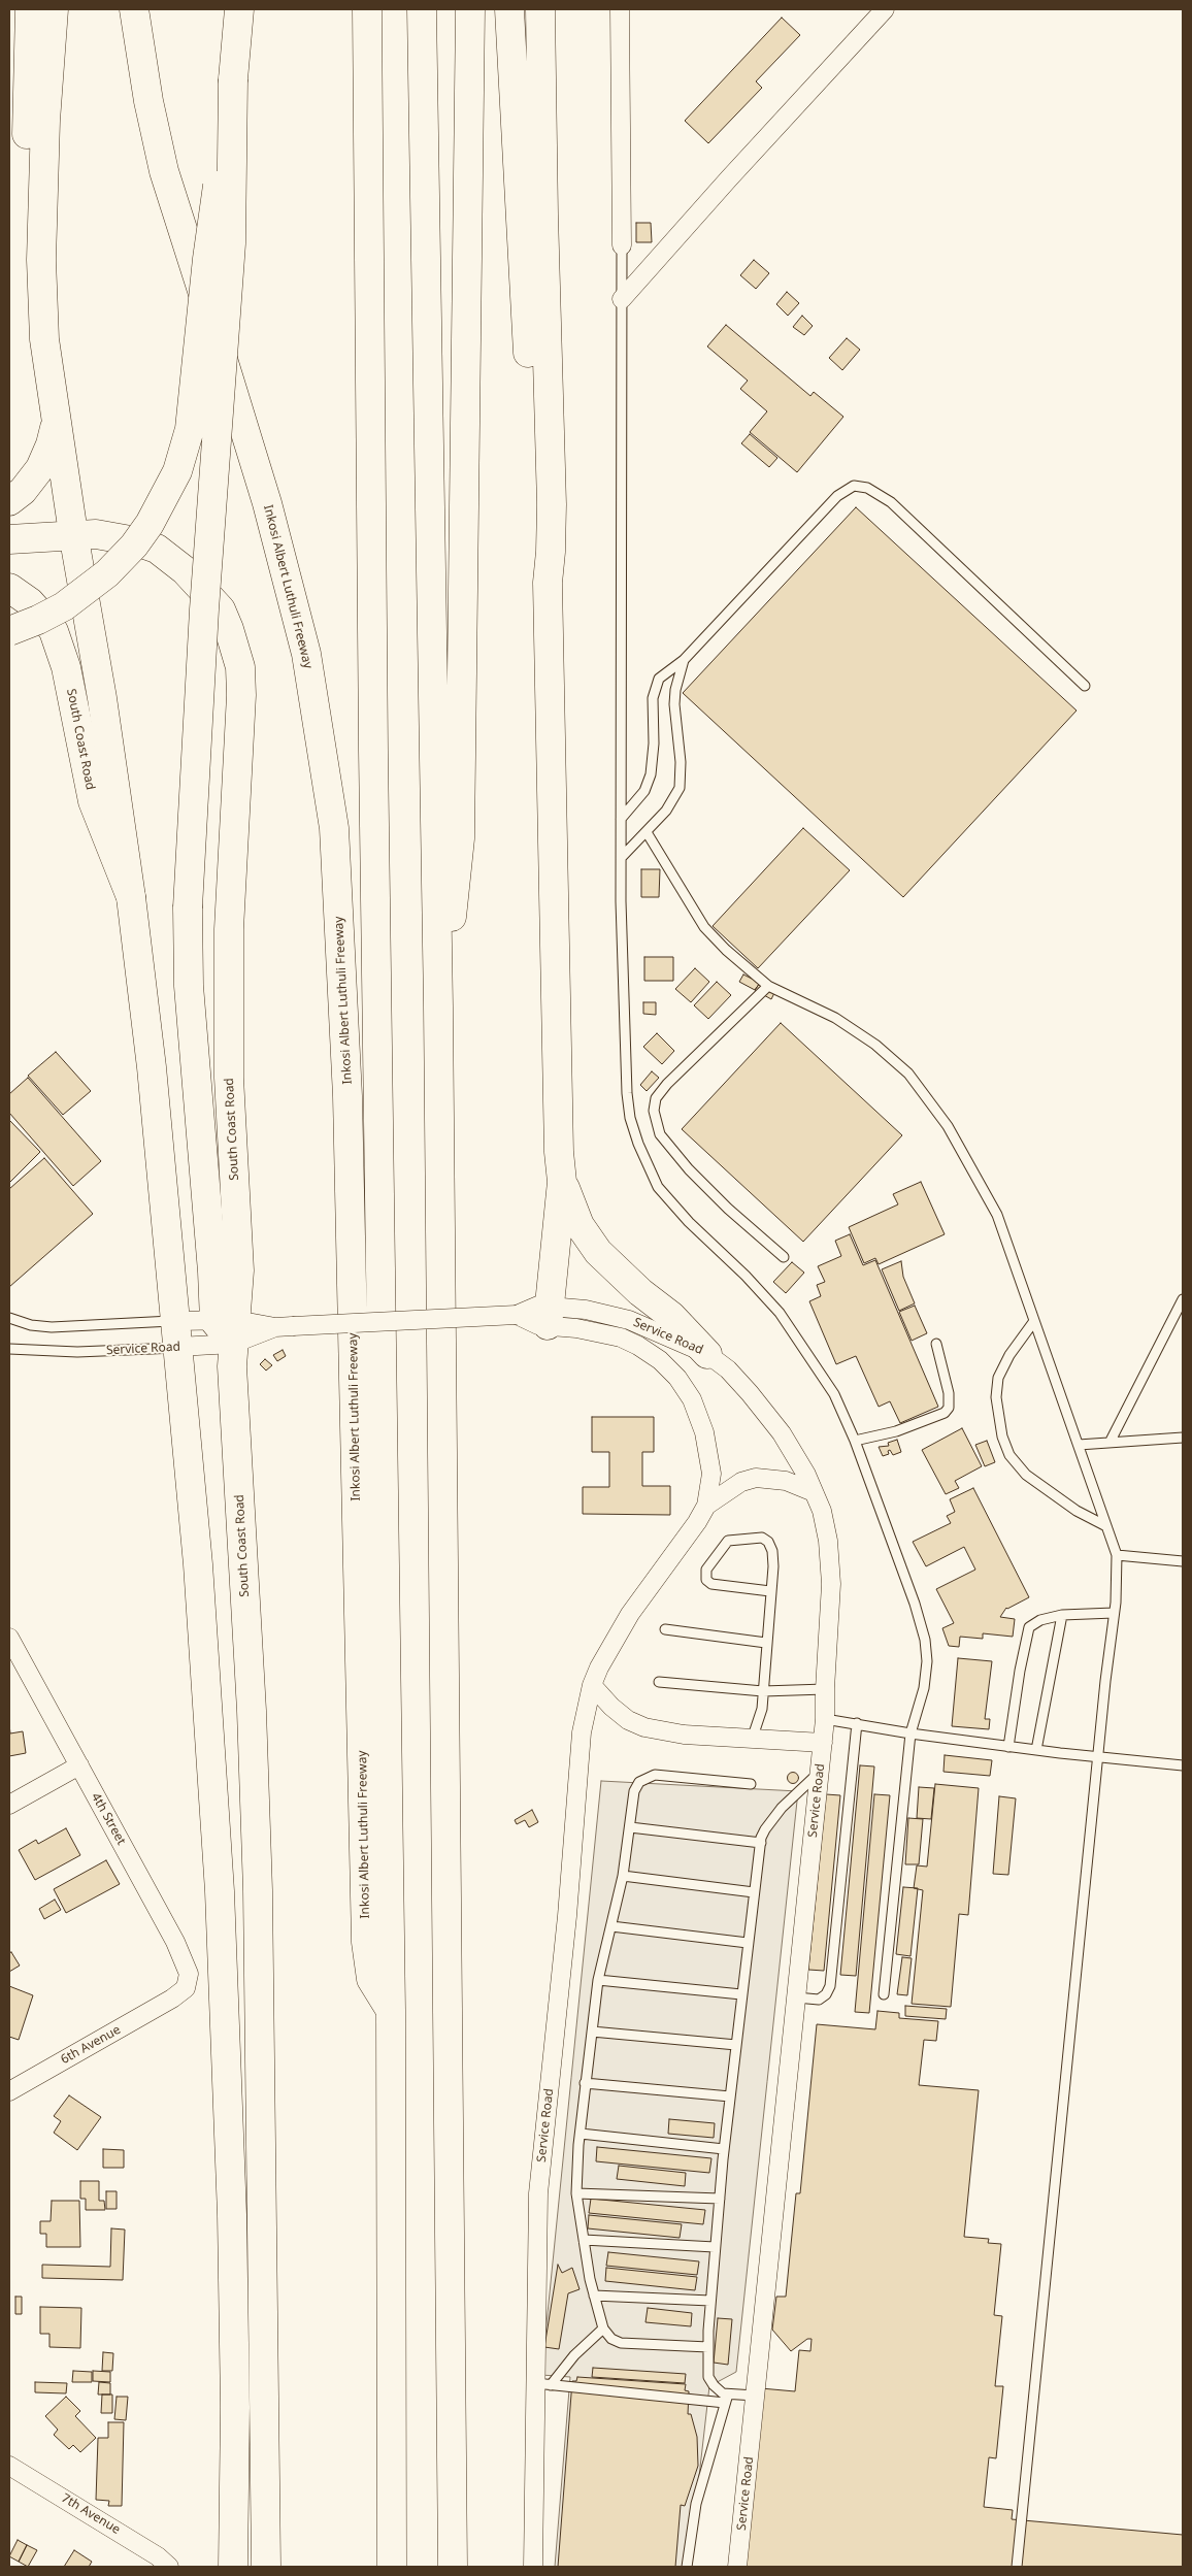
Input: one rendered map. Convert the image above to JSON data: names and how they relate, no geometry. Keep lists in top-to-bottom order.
{
  "streets": {
    "main road": ["Inkosi Albert Luthuli Freeway", "South Coast Road"],
    "street": [
      "Service Road",
      "4th Street",
      "6th Avenue",
      "7th Avenue"
    ]
  },
  "crossings": [
    ["South Coast Road", "Service Road"],
    ["4th Street", "6th Avenue"]
  ]
}
